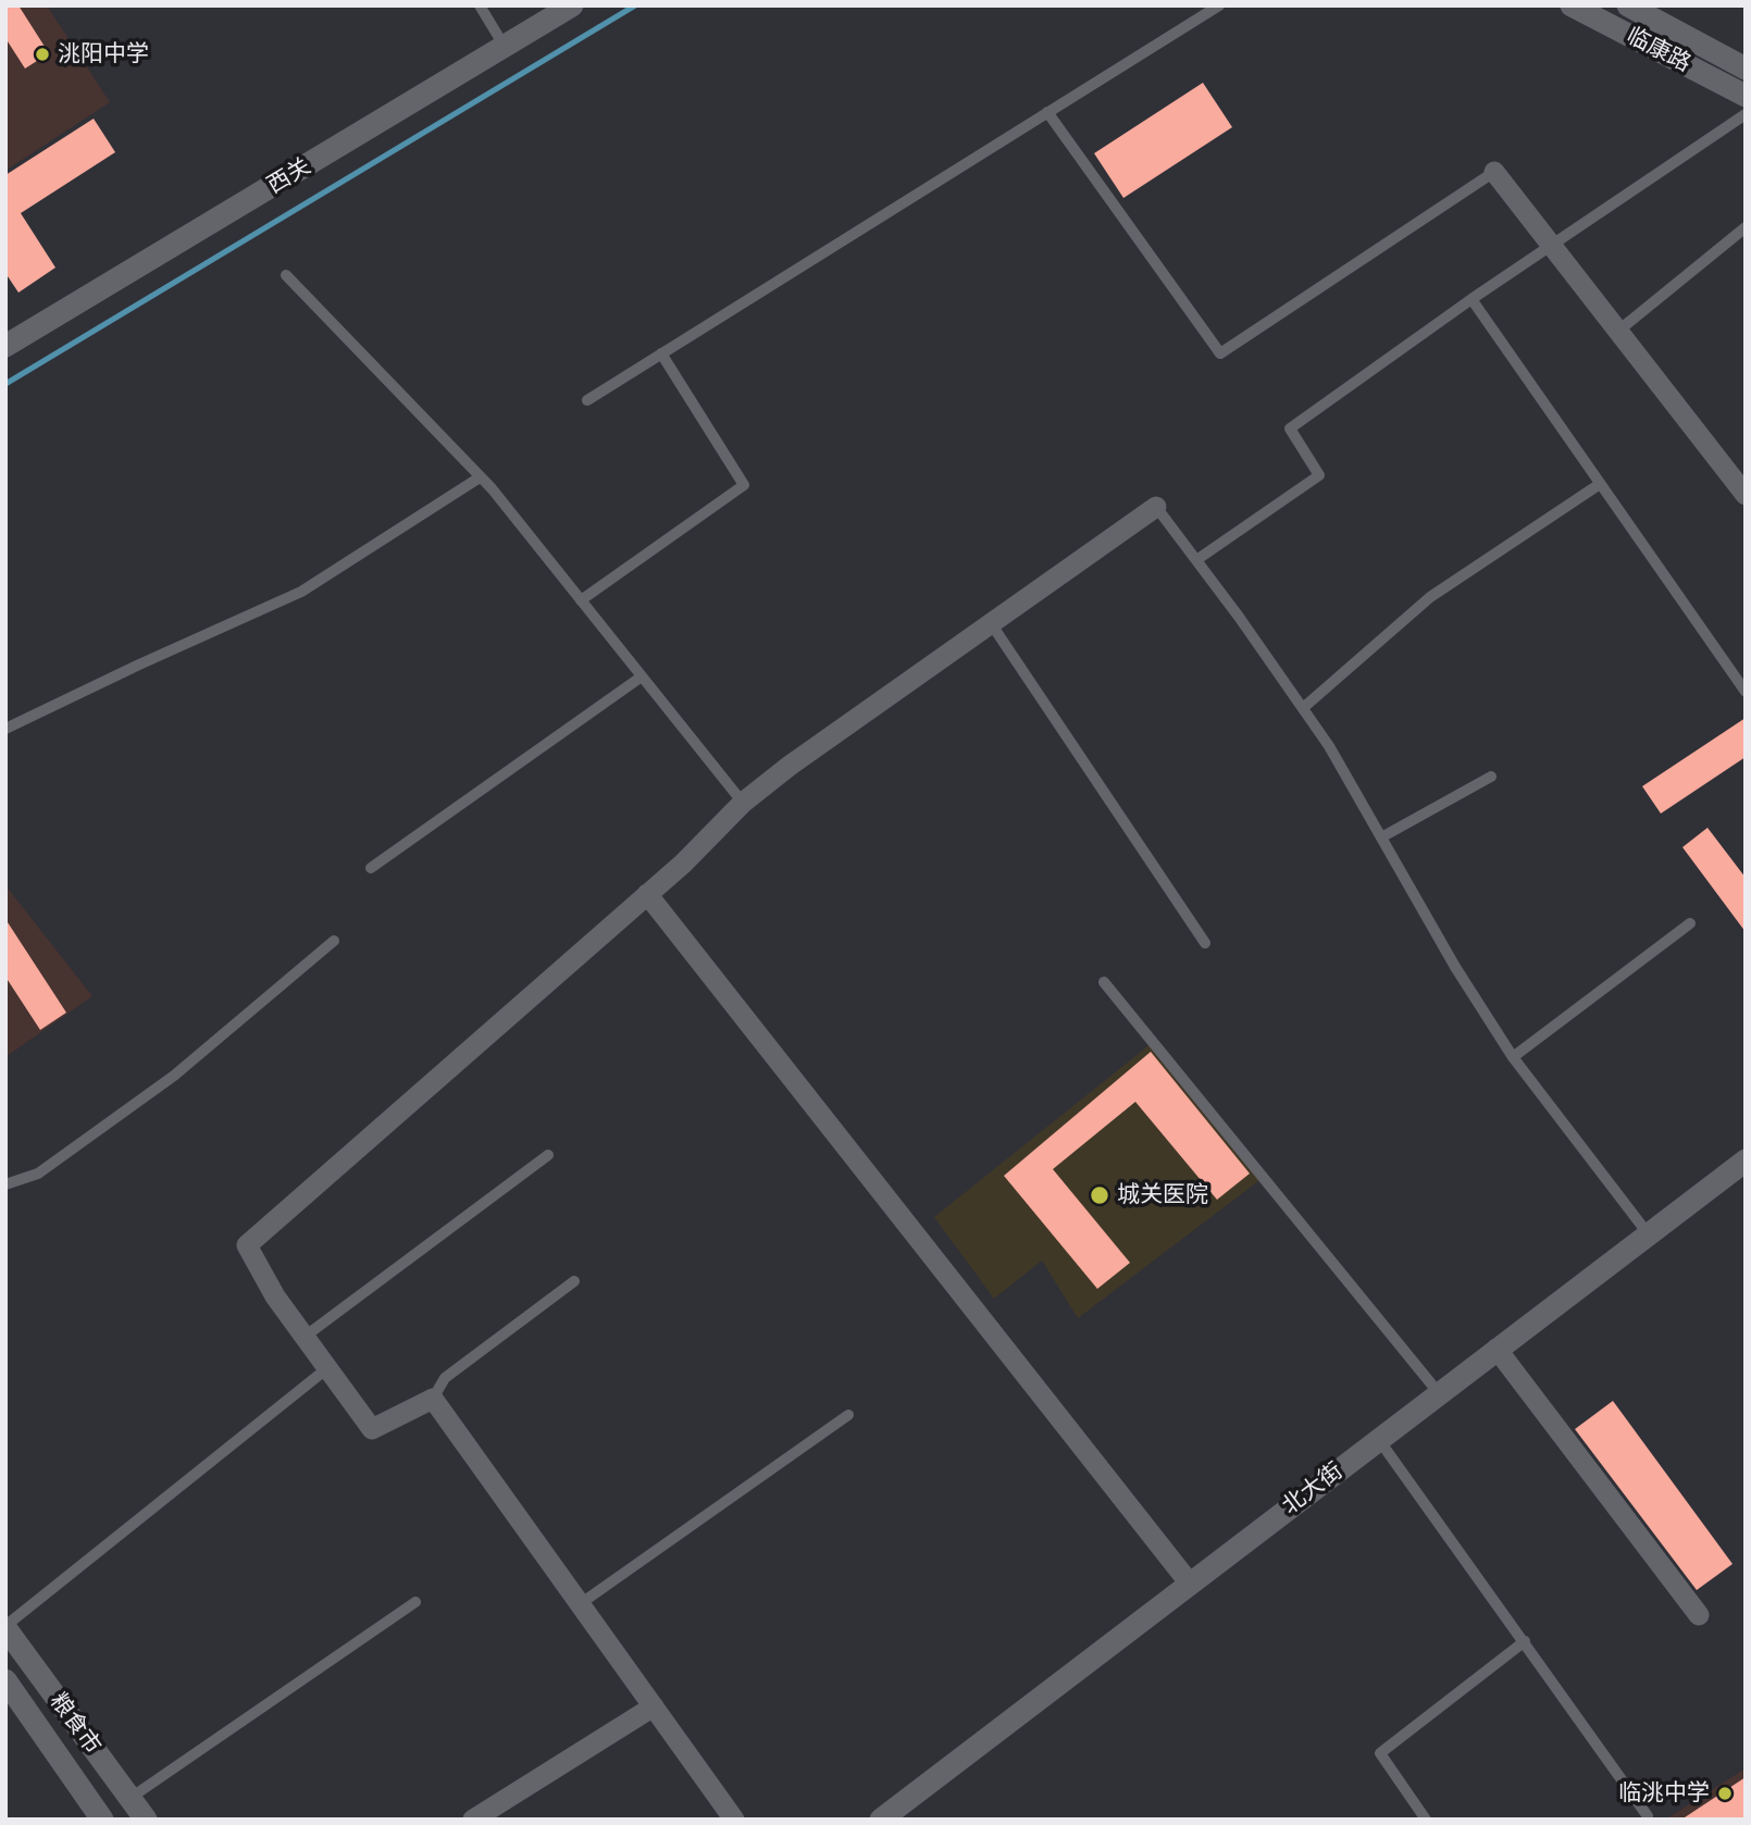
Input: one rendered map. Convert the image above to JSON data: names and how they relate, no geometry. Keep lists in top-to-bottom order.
{
  "streets": {
    "main road": [
      "临康路",
      "西关",
      "北大街",
      "粮食市"
    ]
  },
  "places": ["洮阳中学", "城关医院", "临洮中学"]
}
